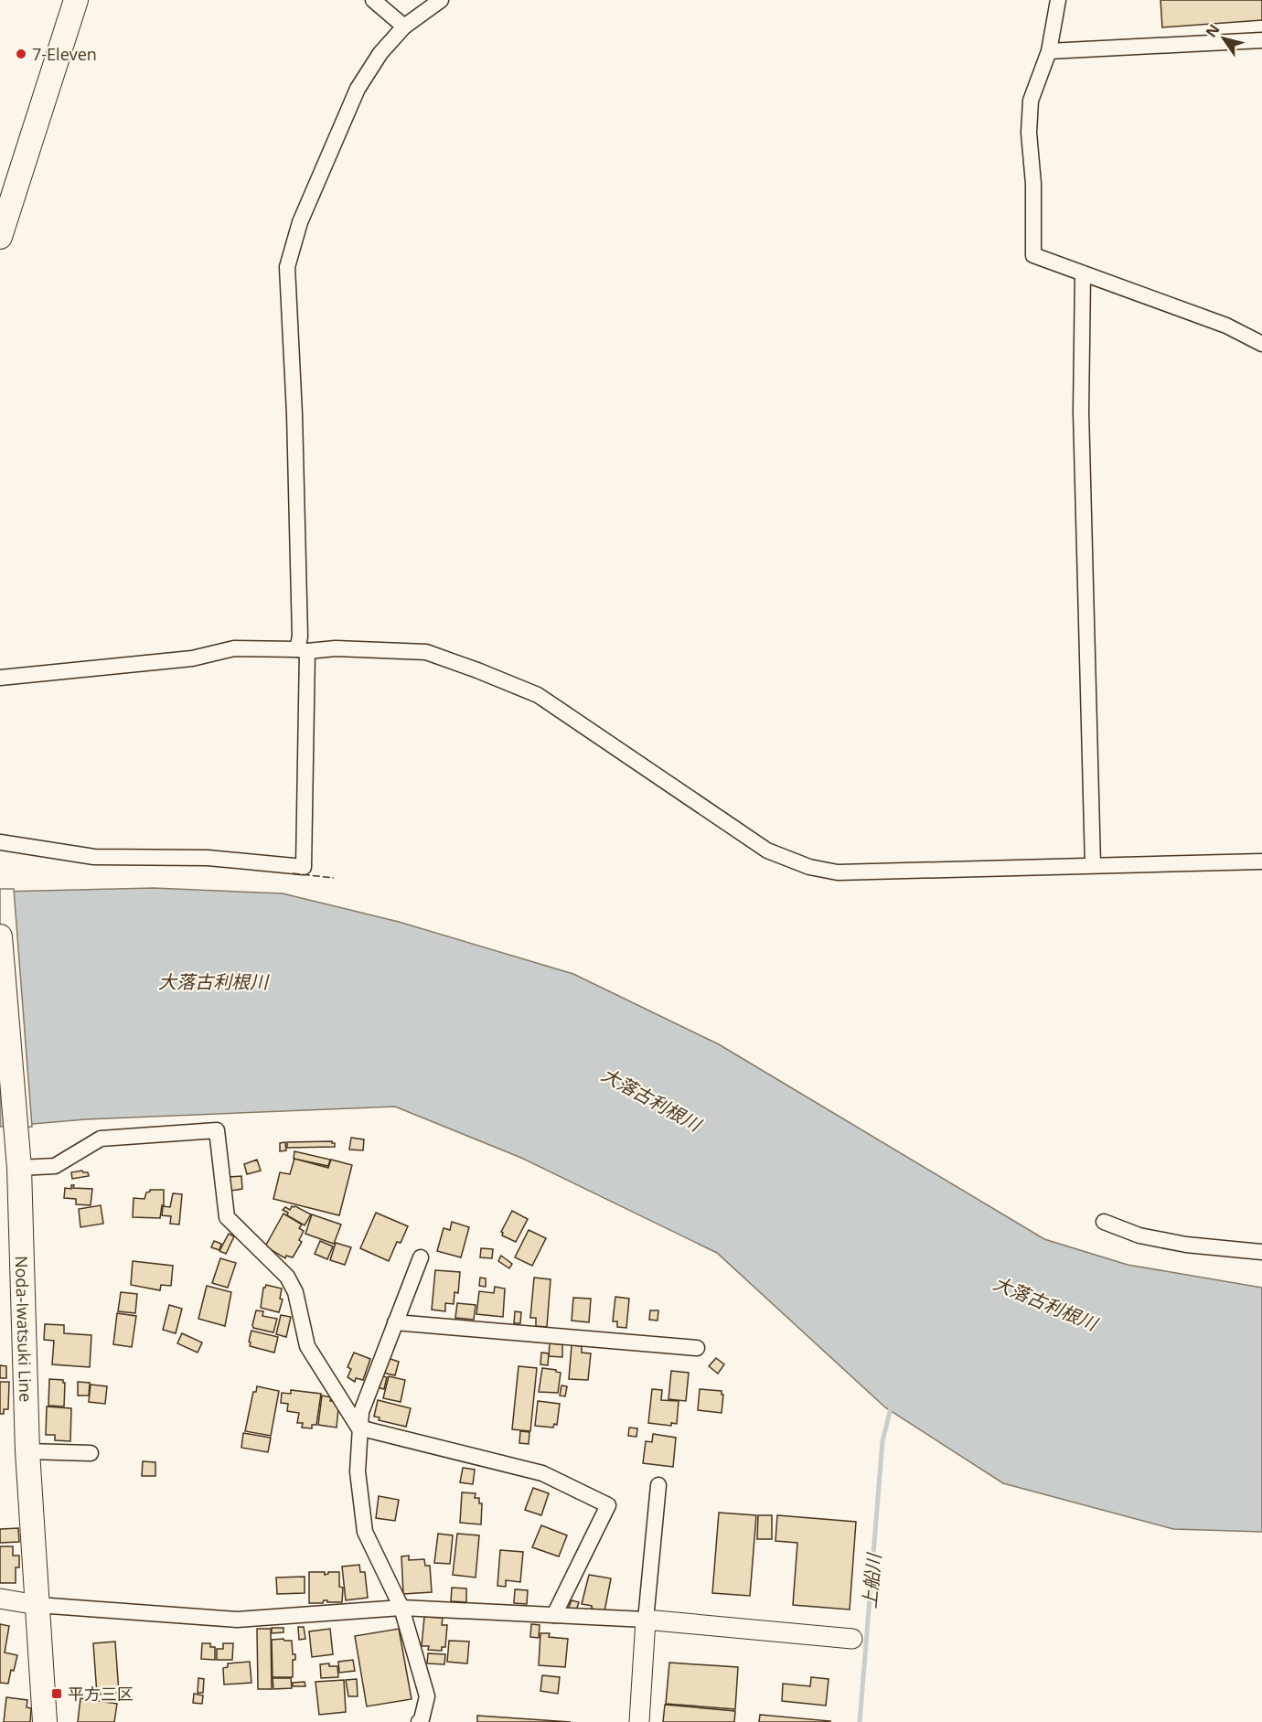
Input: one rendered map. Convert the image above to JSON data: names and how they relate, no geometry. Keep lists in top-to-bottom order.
{
  "streets": {
    "main road": ["Noda-Iwatsuki Line"]
  },
  "water": ["大落古利根川", "上船川"],
  "places": {
    "other": ["7-Eleven"],
    "transit": ["平方三区"]
  },
  "north": "top left"
}
